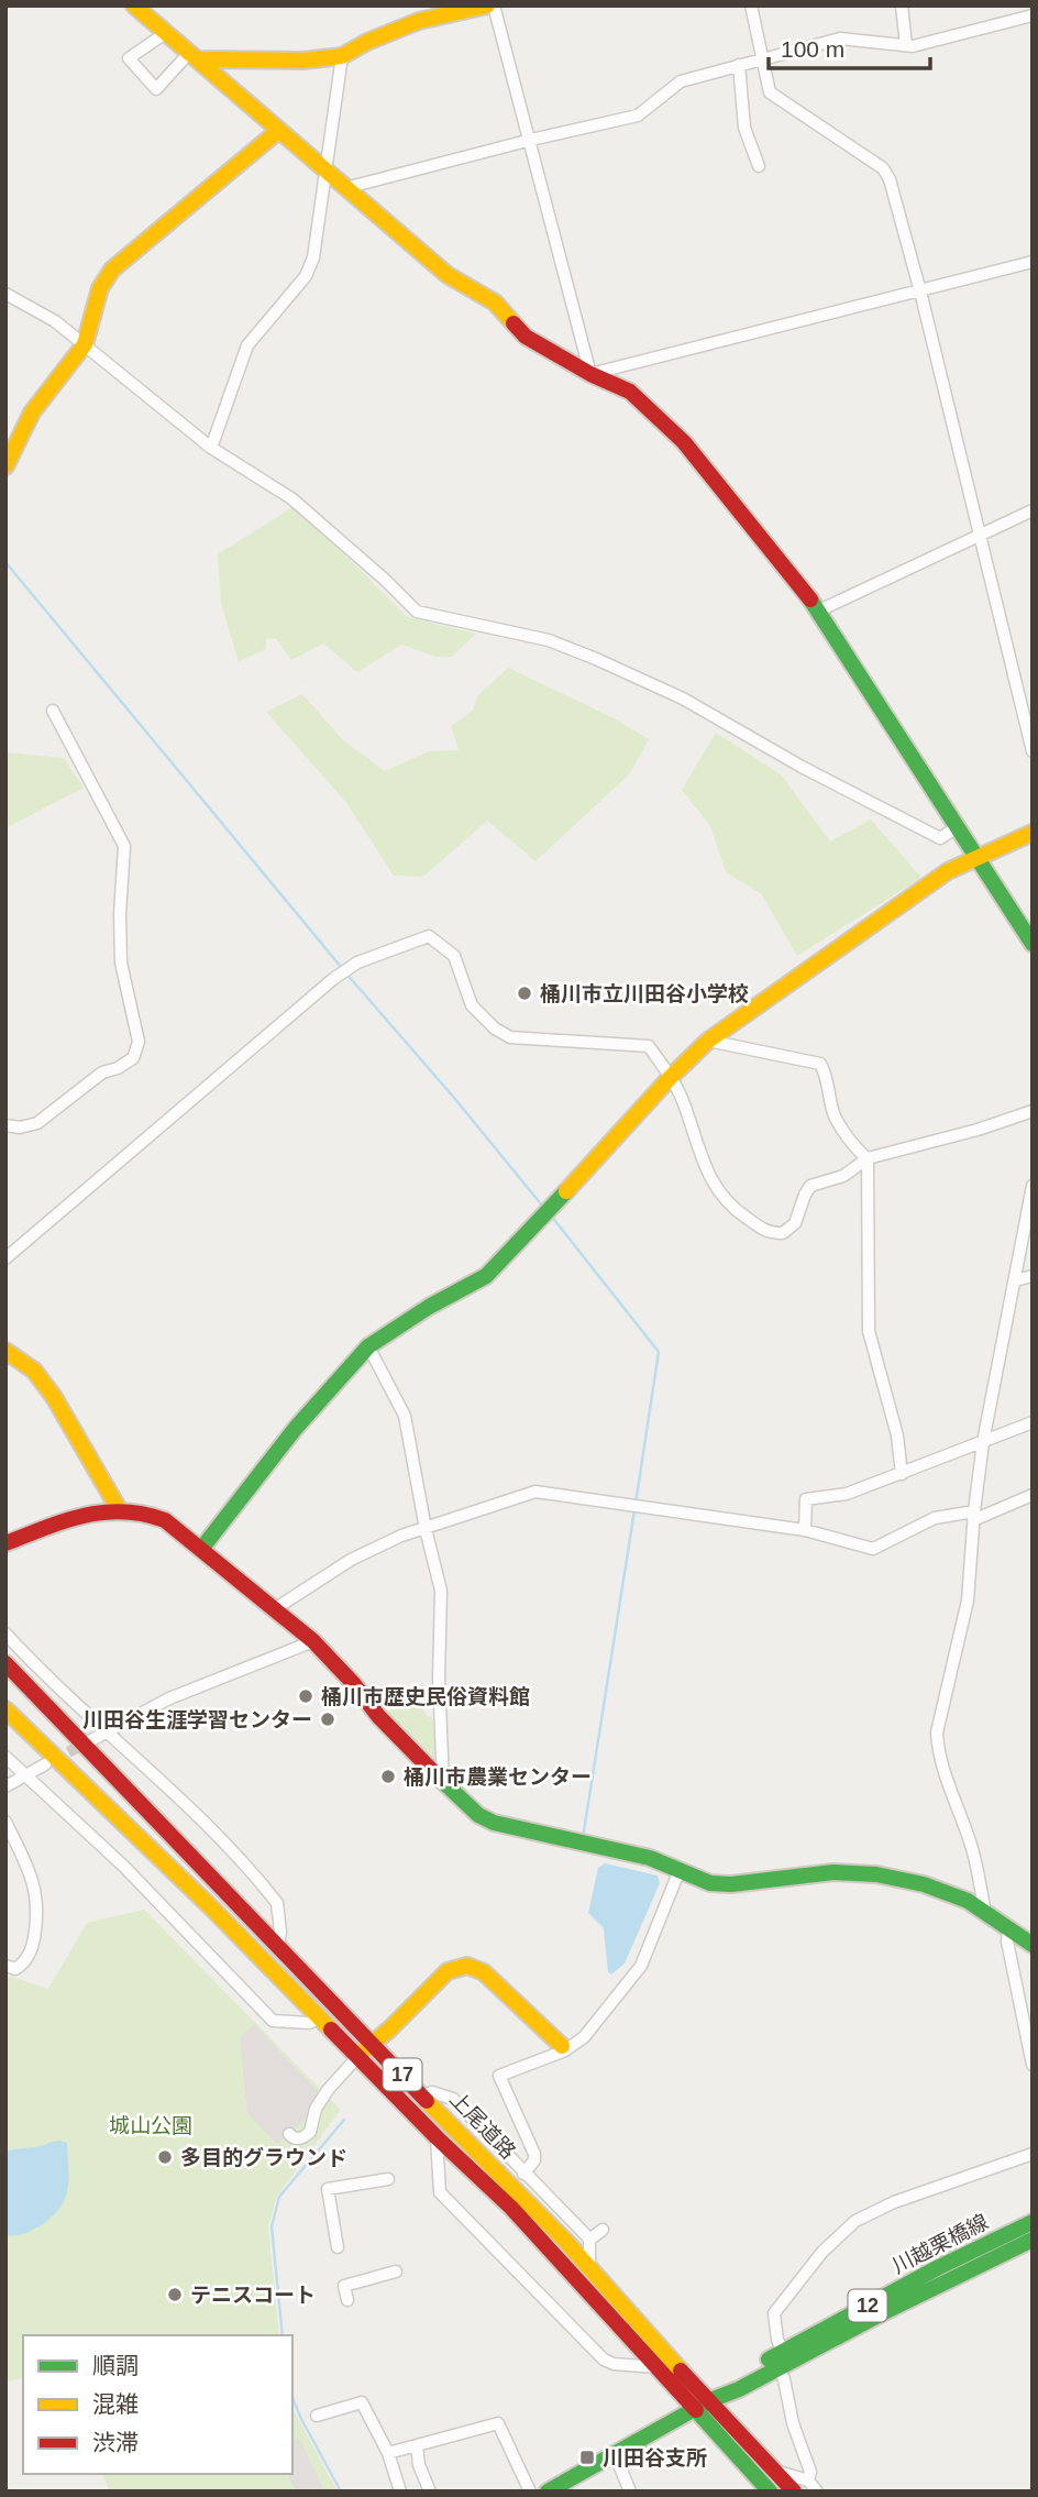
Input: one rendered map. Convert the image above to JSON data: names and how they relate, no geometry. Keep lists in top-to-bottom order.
{
  "streets": {
    "main road": [
      "17",
      "上尾道路",
      "川越栗橋線",
      "12"
    ]
  },
  "crossings": [
    ["上尾道路", "川越栗橋線"]
  ],
  "parks": ["城山公園"],
  "places": {
    "other": [
      "桶川市立川田谷小学校",
      "桶川市歴史民俗資料館",
      "川田谷生涯学習センター",
      "桶川市農業センター",
      "多目的グラウンド",
      "テニスコート"
    ],
    "transit": ["川田谷支所"]
  },
  "legend": ["順調", "混雑", "渋滞"],
  "scale_bar": "100 m"
}
